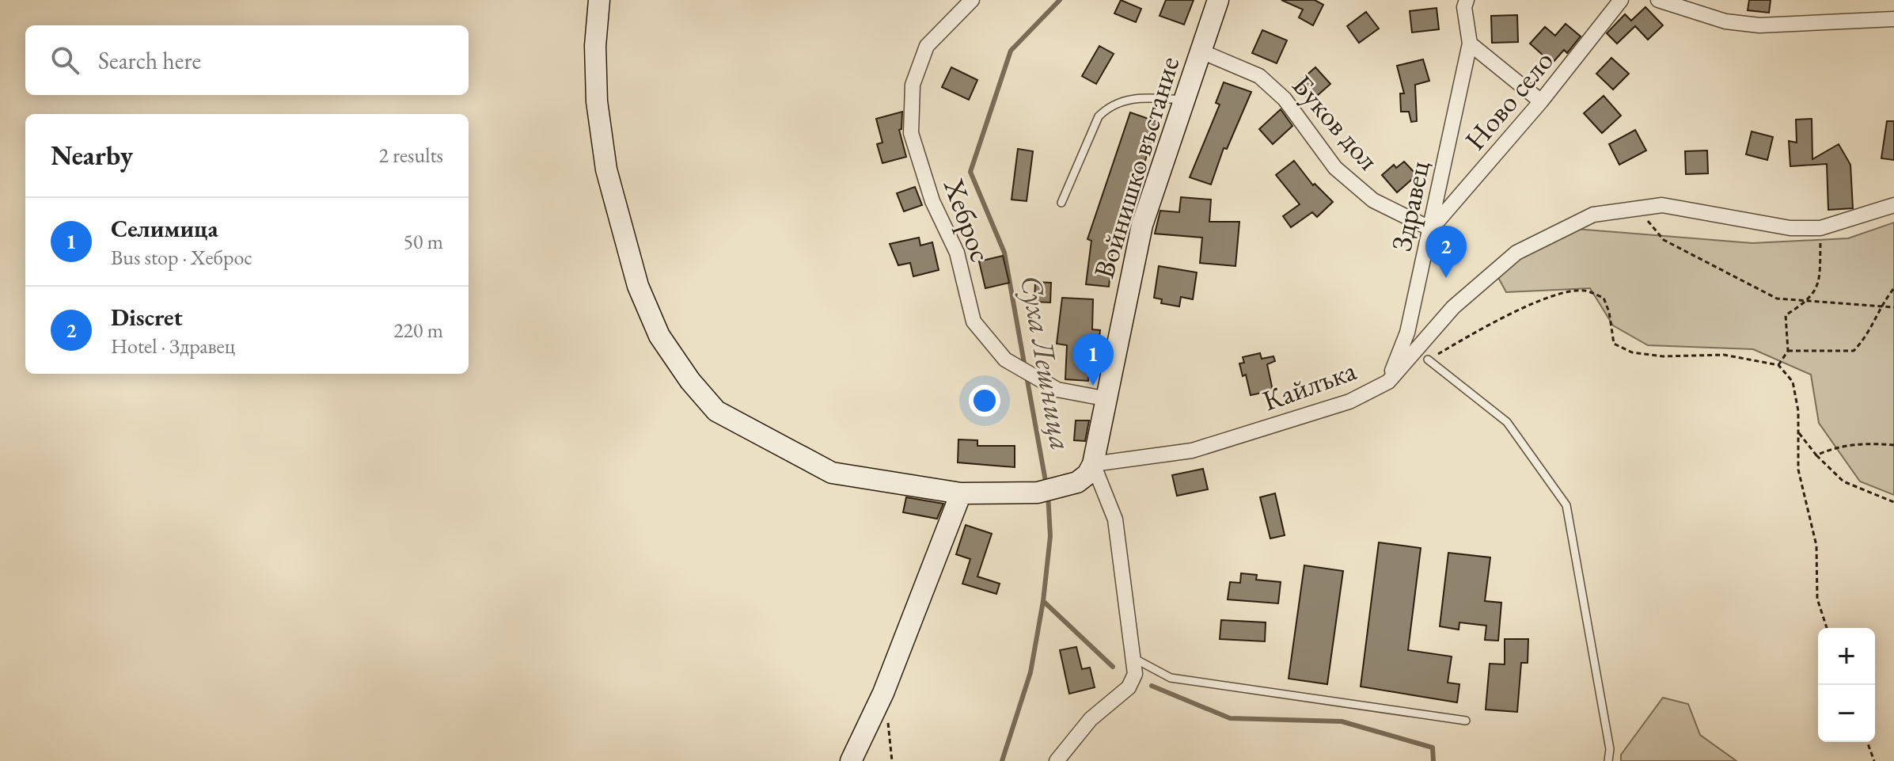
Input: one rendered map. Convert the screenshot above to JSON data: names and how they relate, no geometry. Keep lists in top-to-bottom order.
{
  "streets": {
    "street": [
      "Ново село",
      "Буков дол",
      "Войнишко въстание",
      "Здравец",
      "Хеброс",
      "Кайлъка"
    ]
  },
  "crossings": [
    ["Ново село", "Буков дол"],
    ["Ново село", "Здравец"],
    ["Буков дол", "Войнишко въстание"],
    ["Буков дол", "Здравец"],
    ["Войнишко въстание", "Хеброс"],
    ["Войнишко въстание", "Кайлъка"],
    ["Здравец", "Кайлъка"]
  ],
  "water": ["Суха Лешница"],
  "page": {
    "search": "Search here",
    "heading": ["Nearby", "2 results"],
    "list": [
      {
        "mark": "1",
        "name": "Селимица",
        "note": "Bus stop · Хеброс",
        "value": "50 m"
      },
      {
        "mark": "2",
        "name": "Discret",
        "note": "Hotel · Здравец",
        "value": "220 m"
      }
    ],
    "pins": ["2", "1"],
    "map_buttons": ["+", "−"]
  }
}
